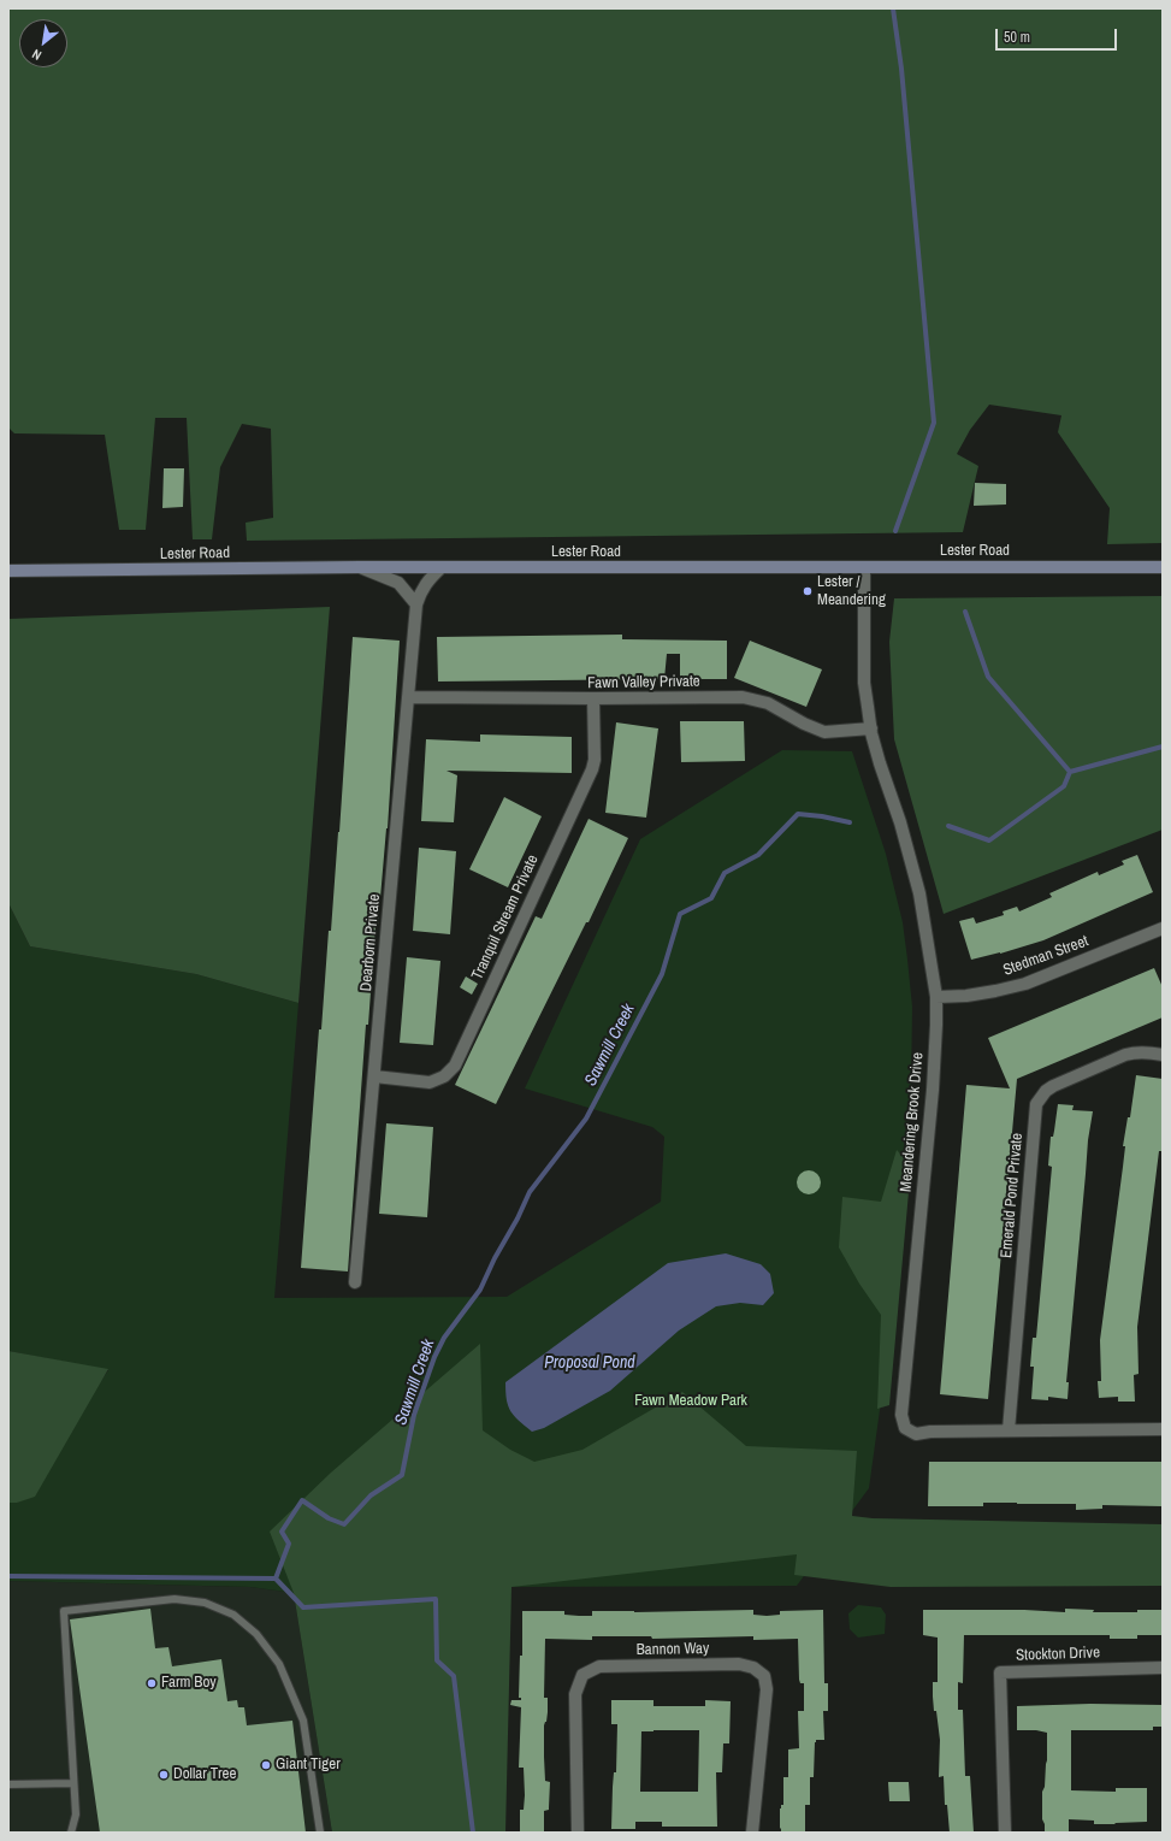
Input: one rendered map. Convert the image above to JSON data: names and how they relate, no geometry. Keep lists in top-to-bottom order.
{
  "streets": {
    "main road": ["Lester Road"],
    "street": [
      "Fawn Valley Private",
      "Tranquil Stream Private",
      "Dearborn Private",
      "Stedman Street",
      "Meandering Brook Drive",
      "Emerald Pond Private",
      "Bannon Way",
      "Stockton Drive"
    ]
  },
  "crossings": [
    ["Lester Road", "Dearborn Private"],
    ["Lester Road", "Meandering Brook Drive"],
    ["Fawn Valley Private", "Tranquil Stream Private"],
    ["Fawn Valley Private", "Dearborn Private"],
    ["Fawn Valley Private", "Meandering Brook Drive"],
    ["Tranquil Stream Private", "Dearborn Private"],
    ["Stedman Street", "Meandering Brook Drive"],
    ["Meandering Brook Drive", "Emerald Pond Private"]
  ],
  "water": ["Sawmill Creek", "Proposal Pond"],
  "parks": ["Fawn Meadow Park"],
  "places": [
    "Lester / Meandering",
    "Farm Boy",
    "Giant Tiger",
    "Dollar Tree"
  ],
  "scale_bar": "50 m",
  "north": "bottom left"
}
